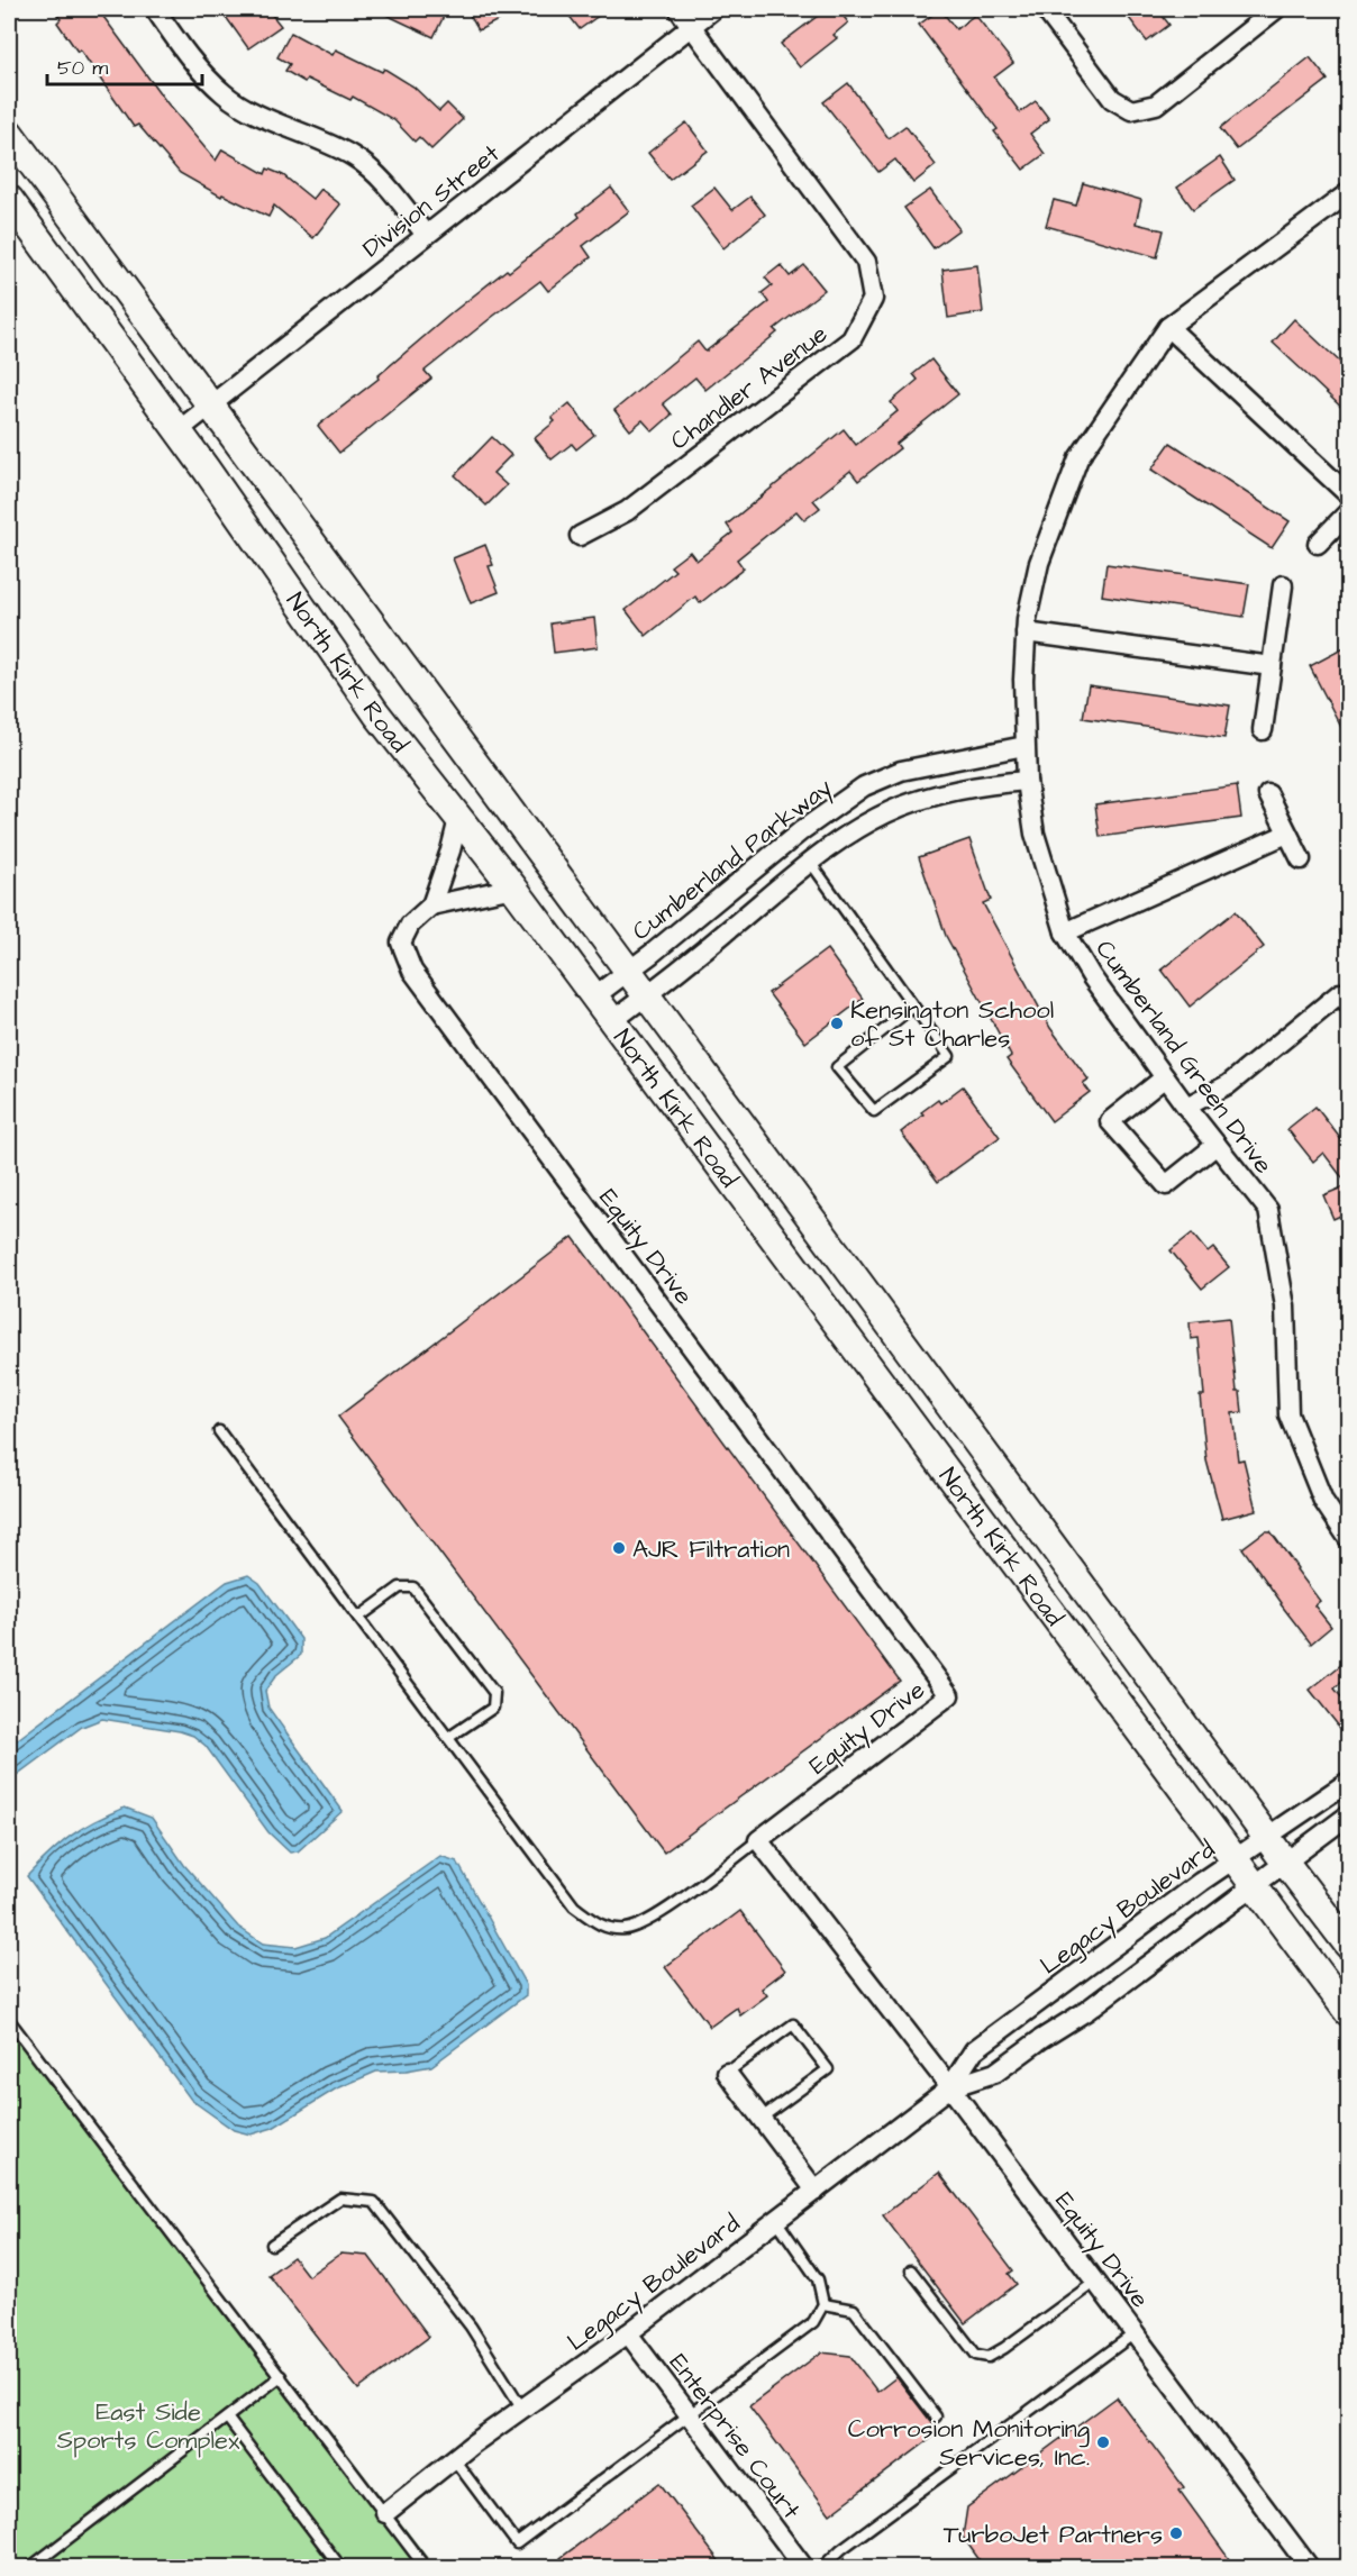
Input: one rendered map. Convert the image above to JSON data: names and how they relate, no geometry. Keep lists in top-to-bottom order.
{
  "streets": {
    "main road": ["North Kirk Road"],
    "street": [
      "Division Street",
      "Chandler Avenue",
      "Cumberland Parkway",
      "Cumberland Green Drive",
      "Equity Drive",
      "Legacy Boulevard",
      "Enterprise Court"
    ]
  },
  "crossings": [
    ["Division Street", "Chandler Avenue"],
    ["Division Street", "North Kirk Road"],
    ["North Kirk Road", "Cumberland Parkway"],
    ["North Kirk Road", "Equity Drive"],
    ["North Kirk Road", "Legacy Boulevard"],
    ["Cumberland Parkway", "Cumberland Green Drive"],
    ["Equity Drive", "Legacy Boulevard"],
    ["Legacy Boulevard", "Enterprise Court"]
  ],
  "parks": ["East Side Sports Complex"],
  "places": [
    "Kensington School of St Charles",
    "AJR Filtration",
    "Corrosion Monitoring Services, Inc.",
    "TurboJet Partners"
  ],
  "scale_bar": "50 m"
}
